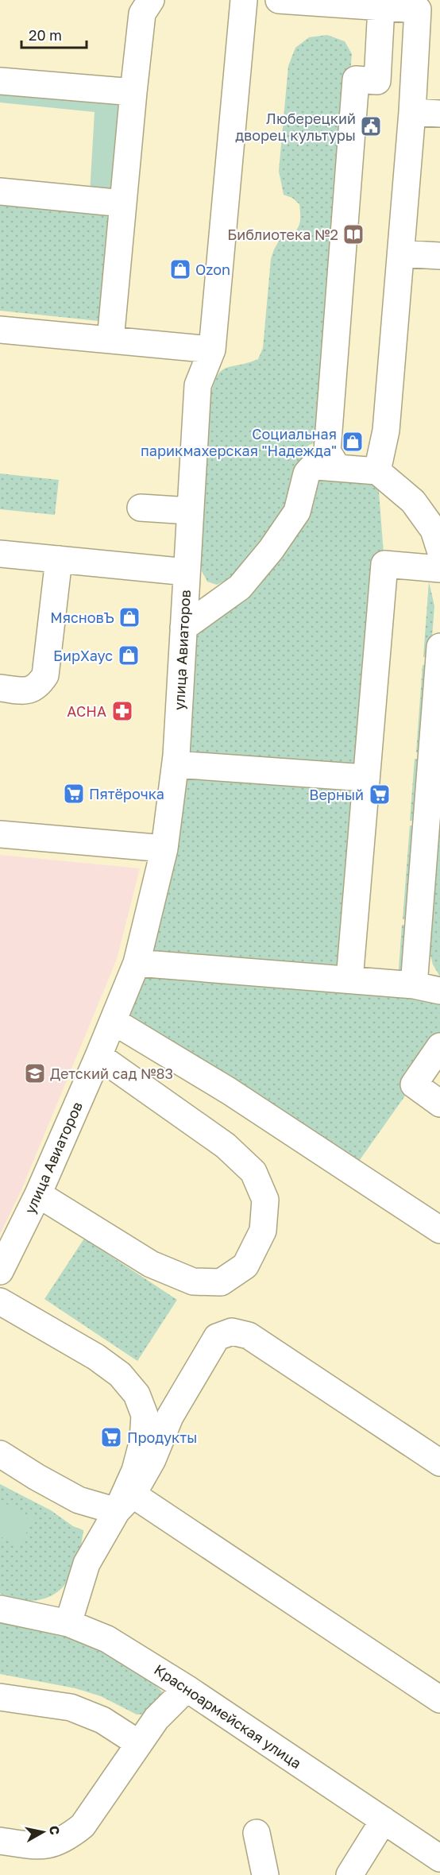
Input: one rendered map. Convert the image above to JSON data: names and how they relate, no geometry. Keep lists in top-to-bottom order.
{
  "streets": {
    "street": ["улица Авиаторов", "Красноармейская улица"]
  },
  "places": {
    "public building": ["Люберецкий дворец культуры"],
    "library": ["Библиотека №2"],
    "shop": [
      "Ozon",
      "Социальная парикмахерская \"Надежда\"",
      "МясновЪ",
      "БирХаус"
    ],
    "pharmacy": ["АСНА"],
    "supermarket": ["Пятёрочка", "Верный", "Продукты"],
    "school or university": ["Детский сад №83"]
  },
  "scale_bar": "20 m",
  "north": "right"
}
